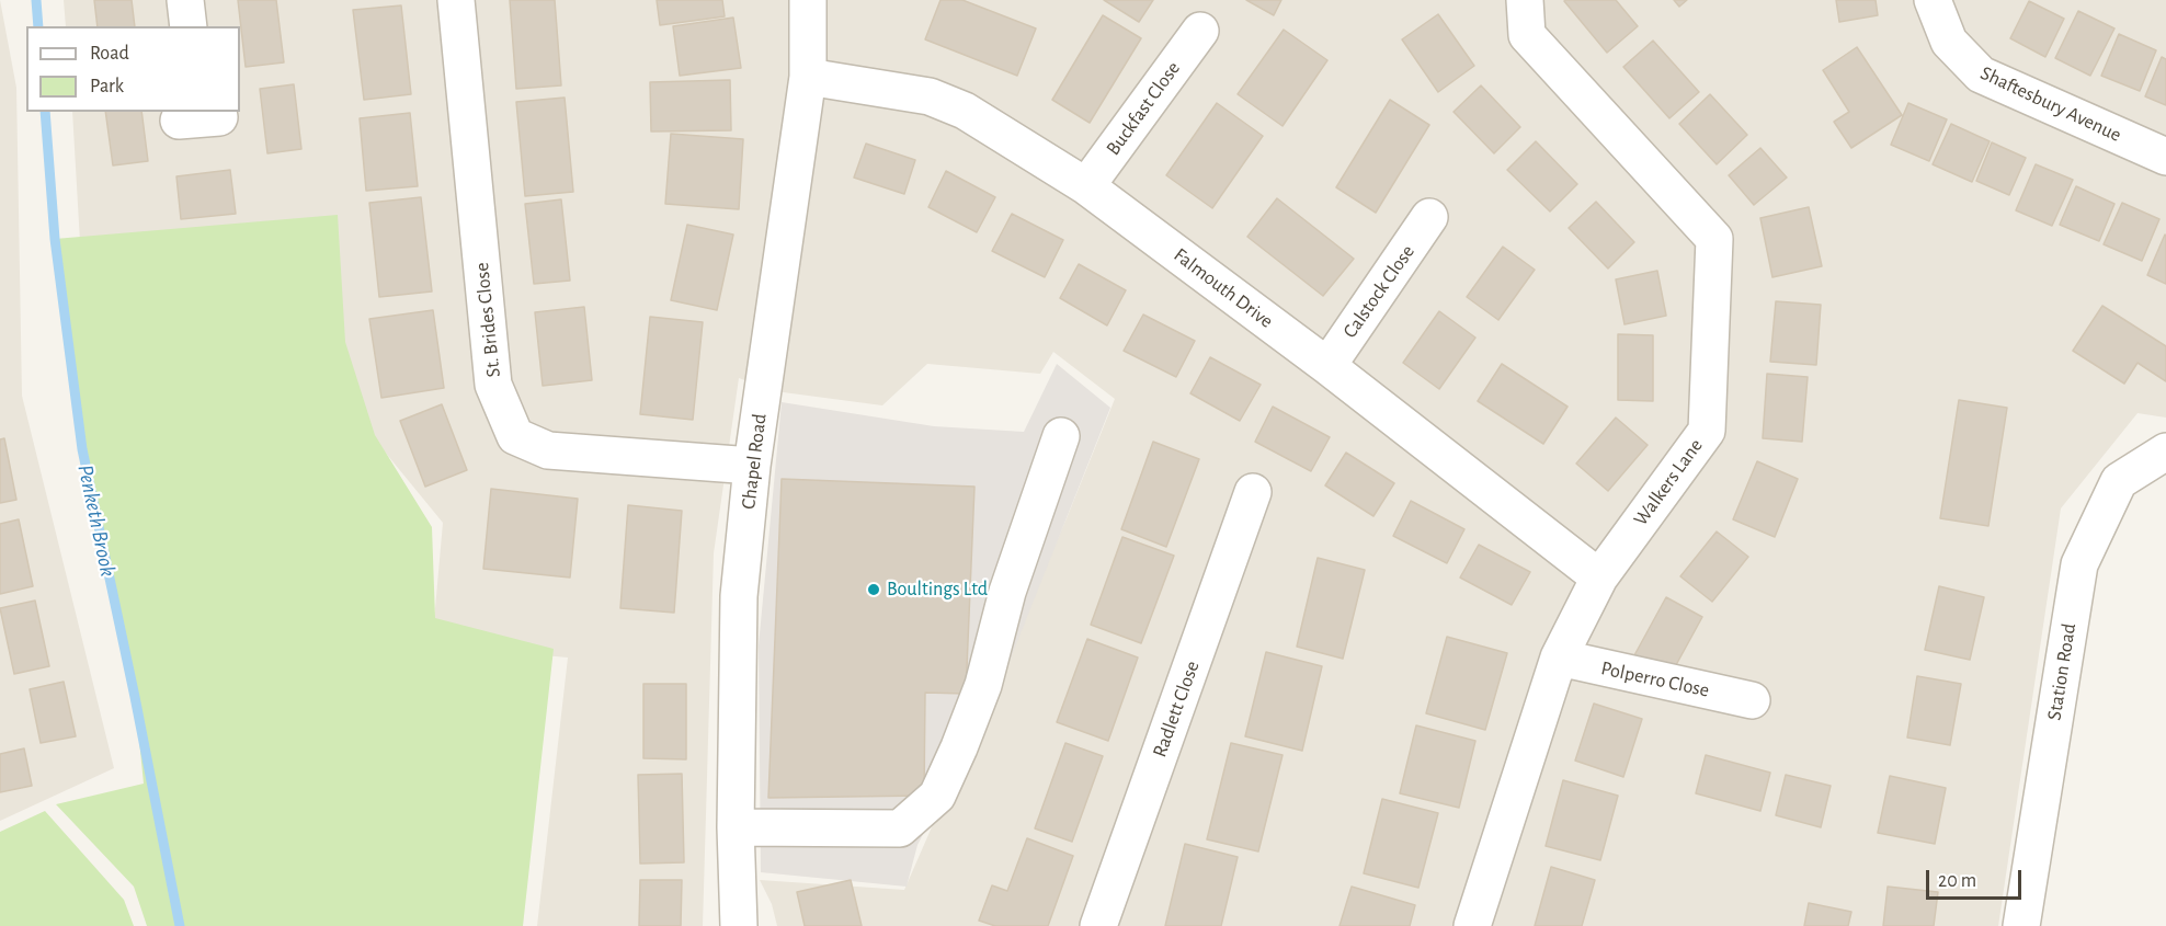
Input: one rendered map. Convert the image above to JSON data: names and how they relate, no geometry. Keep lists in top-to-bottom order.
{
  "streets": {
    "street": [
      "Shaftesbury Avenue",
      "Buckfast Close",
      "Falmouth Drive",
      "Calstock Close",
      "St. Brides Close",
      "Chapel Road",
      "Walkers Lane",
      "Station Road",
      "Polperro Close",
      "Radlett Close"
    ]
  },
  "crossings": [
    ["Buckfast Close", "Falmouth Drive"],
    ["Falmouth Drive", "Calstock Close"],
    ["Falmouth Drive", "Chapel Road"],
    ["Falmouth Drive", "Walkers Lane"],
    ["St. Brides Close", "Chapel Road"],
    ["Walkers Lane", "Polperro Close"]
  ],
  "water": ["Penketh Brook"],
  "places": ["Boultings Ltd"],
  "legend": ["Road", "Park"],
  "scale_bar": "20 m"
}
